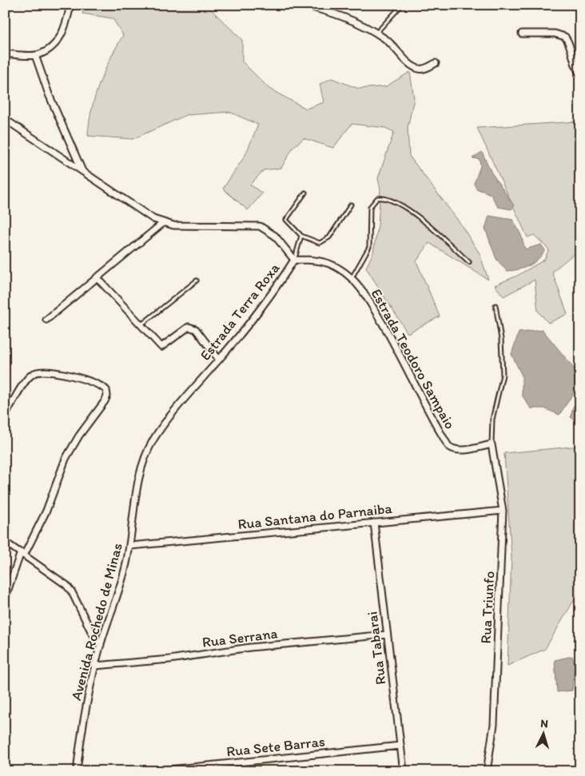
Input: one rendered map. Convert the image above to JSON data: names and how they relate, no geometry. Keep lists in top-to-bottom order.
{
  "streets": {
    "street": [
      "Estrada Terra Roxa",
      "Estrada Teodoro Sampaio",
      "Rua Santana do Parnaiba",
      "Rua Triunfo",
      "Avenida Rochedo de Minas",
      "Rua Serrana",
      "Rua Tabarai",
      "Rua Sete Barras"
    ]
  },
  "crossings": [
    ["Estrada Terra Roxa", "Estrada Teodoro Sampaio"],
    ["Estrada Terra Roxa", "Avenida Rochedo de Minas"],
    ["Estrada Teodoro Sampaio", "Rua Triunfo"],
    ["Rua Santana do Parnaiba", "Rua Triunfo"],
    ["Rua Santana do Parnaiba", "Avenida Rochedo de Minas"],
    ["Rua Santana do Parnaiba", "Rua Tabarai"],
    ["Avenida Rochedo de Minas", "Rua Serrana"],
    ["Rua Serrana", "Rua Tabarai"],
    ["Rua Tabarai", "Rua Sete Barras"]
  ],
  "north": "top"
}
